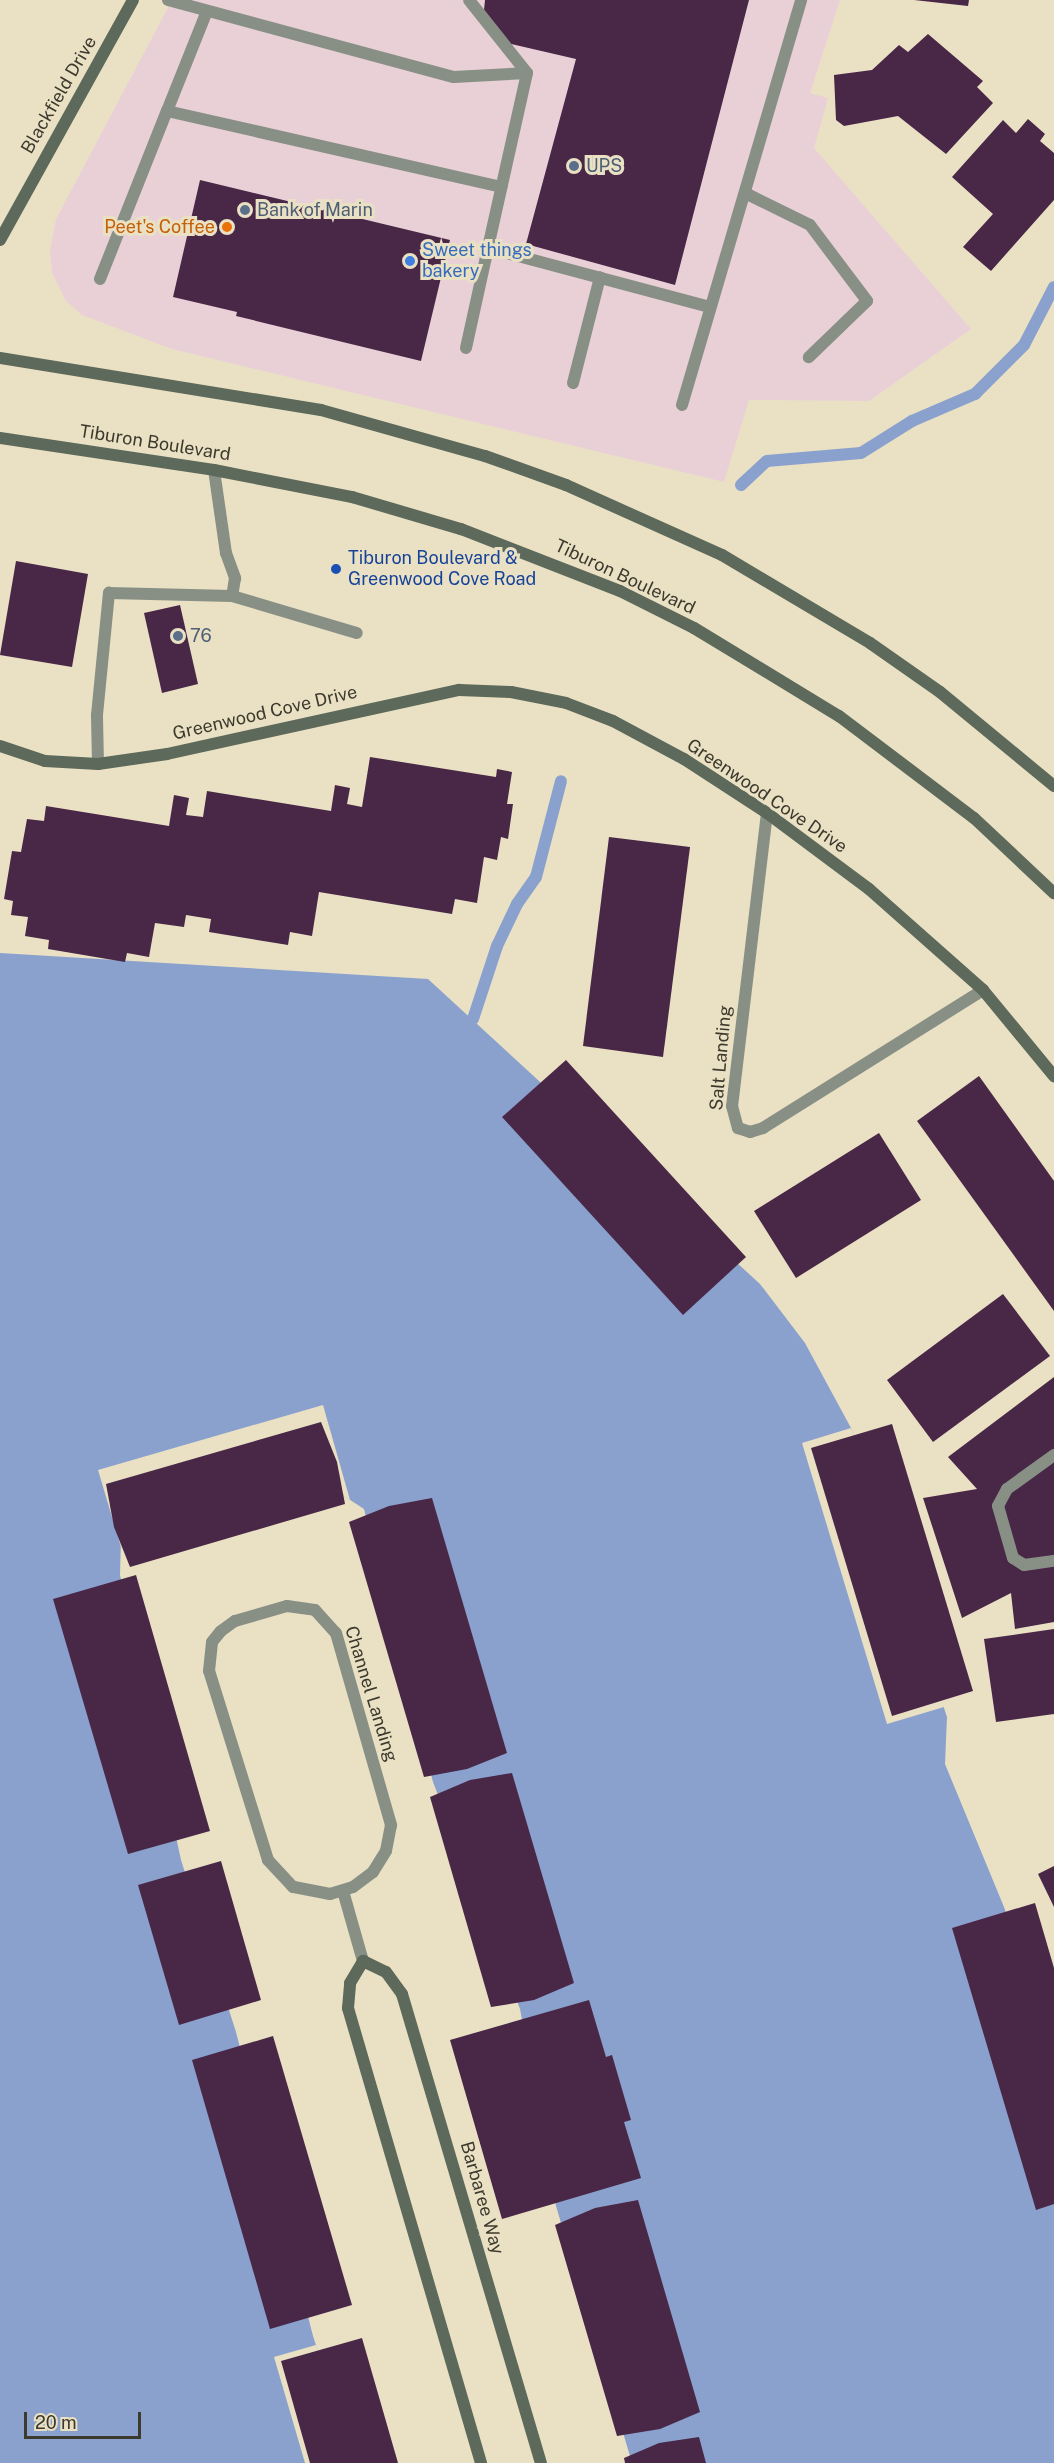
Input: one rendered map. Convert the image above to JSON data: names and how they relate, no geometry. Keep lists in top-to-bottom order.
{
  "streets": {
    "street": [
      "Blackfield Drive",
      "Tiburon Boulevard",
      "Greenwood Cove Drive",
      "Salt Landing",
      "Channel Landing",
      "Barbaree Way"
    ]
  },
  "crossings": [
    ["Greenwood Cove Drive", "Salt Landing"]
  ],
  "places": [
    "UPS",
    "Bank of Marin",
    "Peet's Coffee",
    "Sweet things bakery",
    "Tiburon Boulevard & Greenwood Cove Road",
    "76"
  ],
  "scale_bar": "20 m"
}
